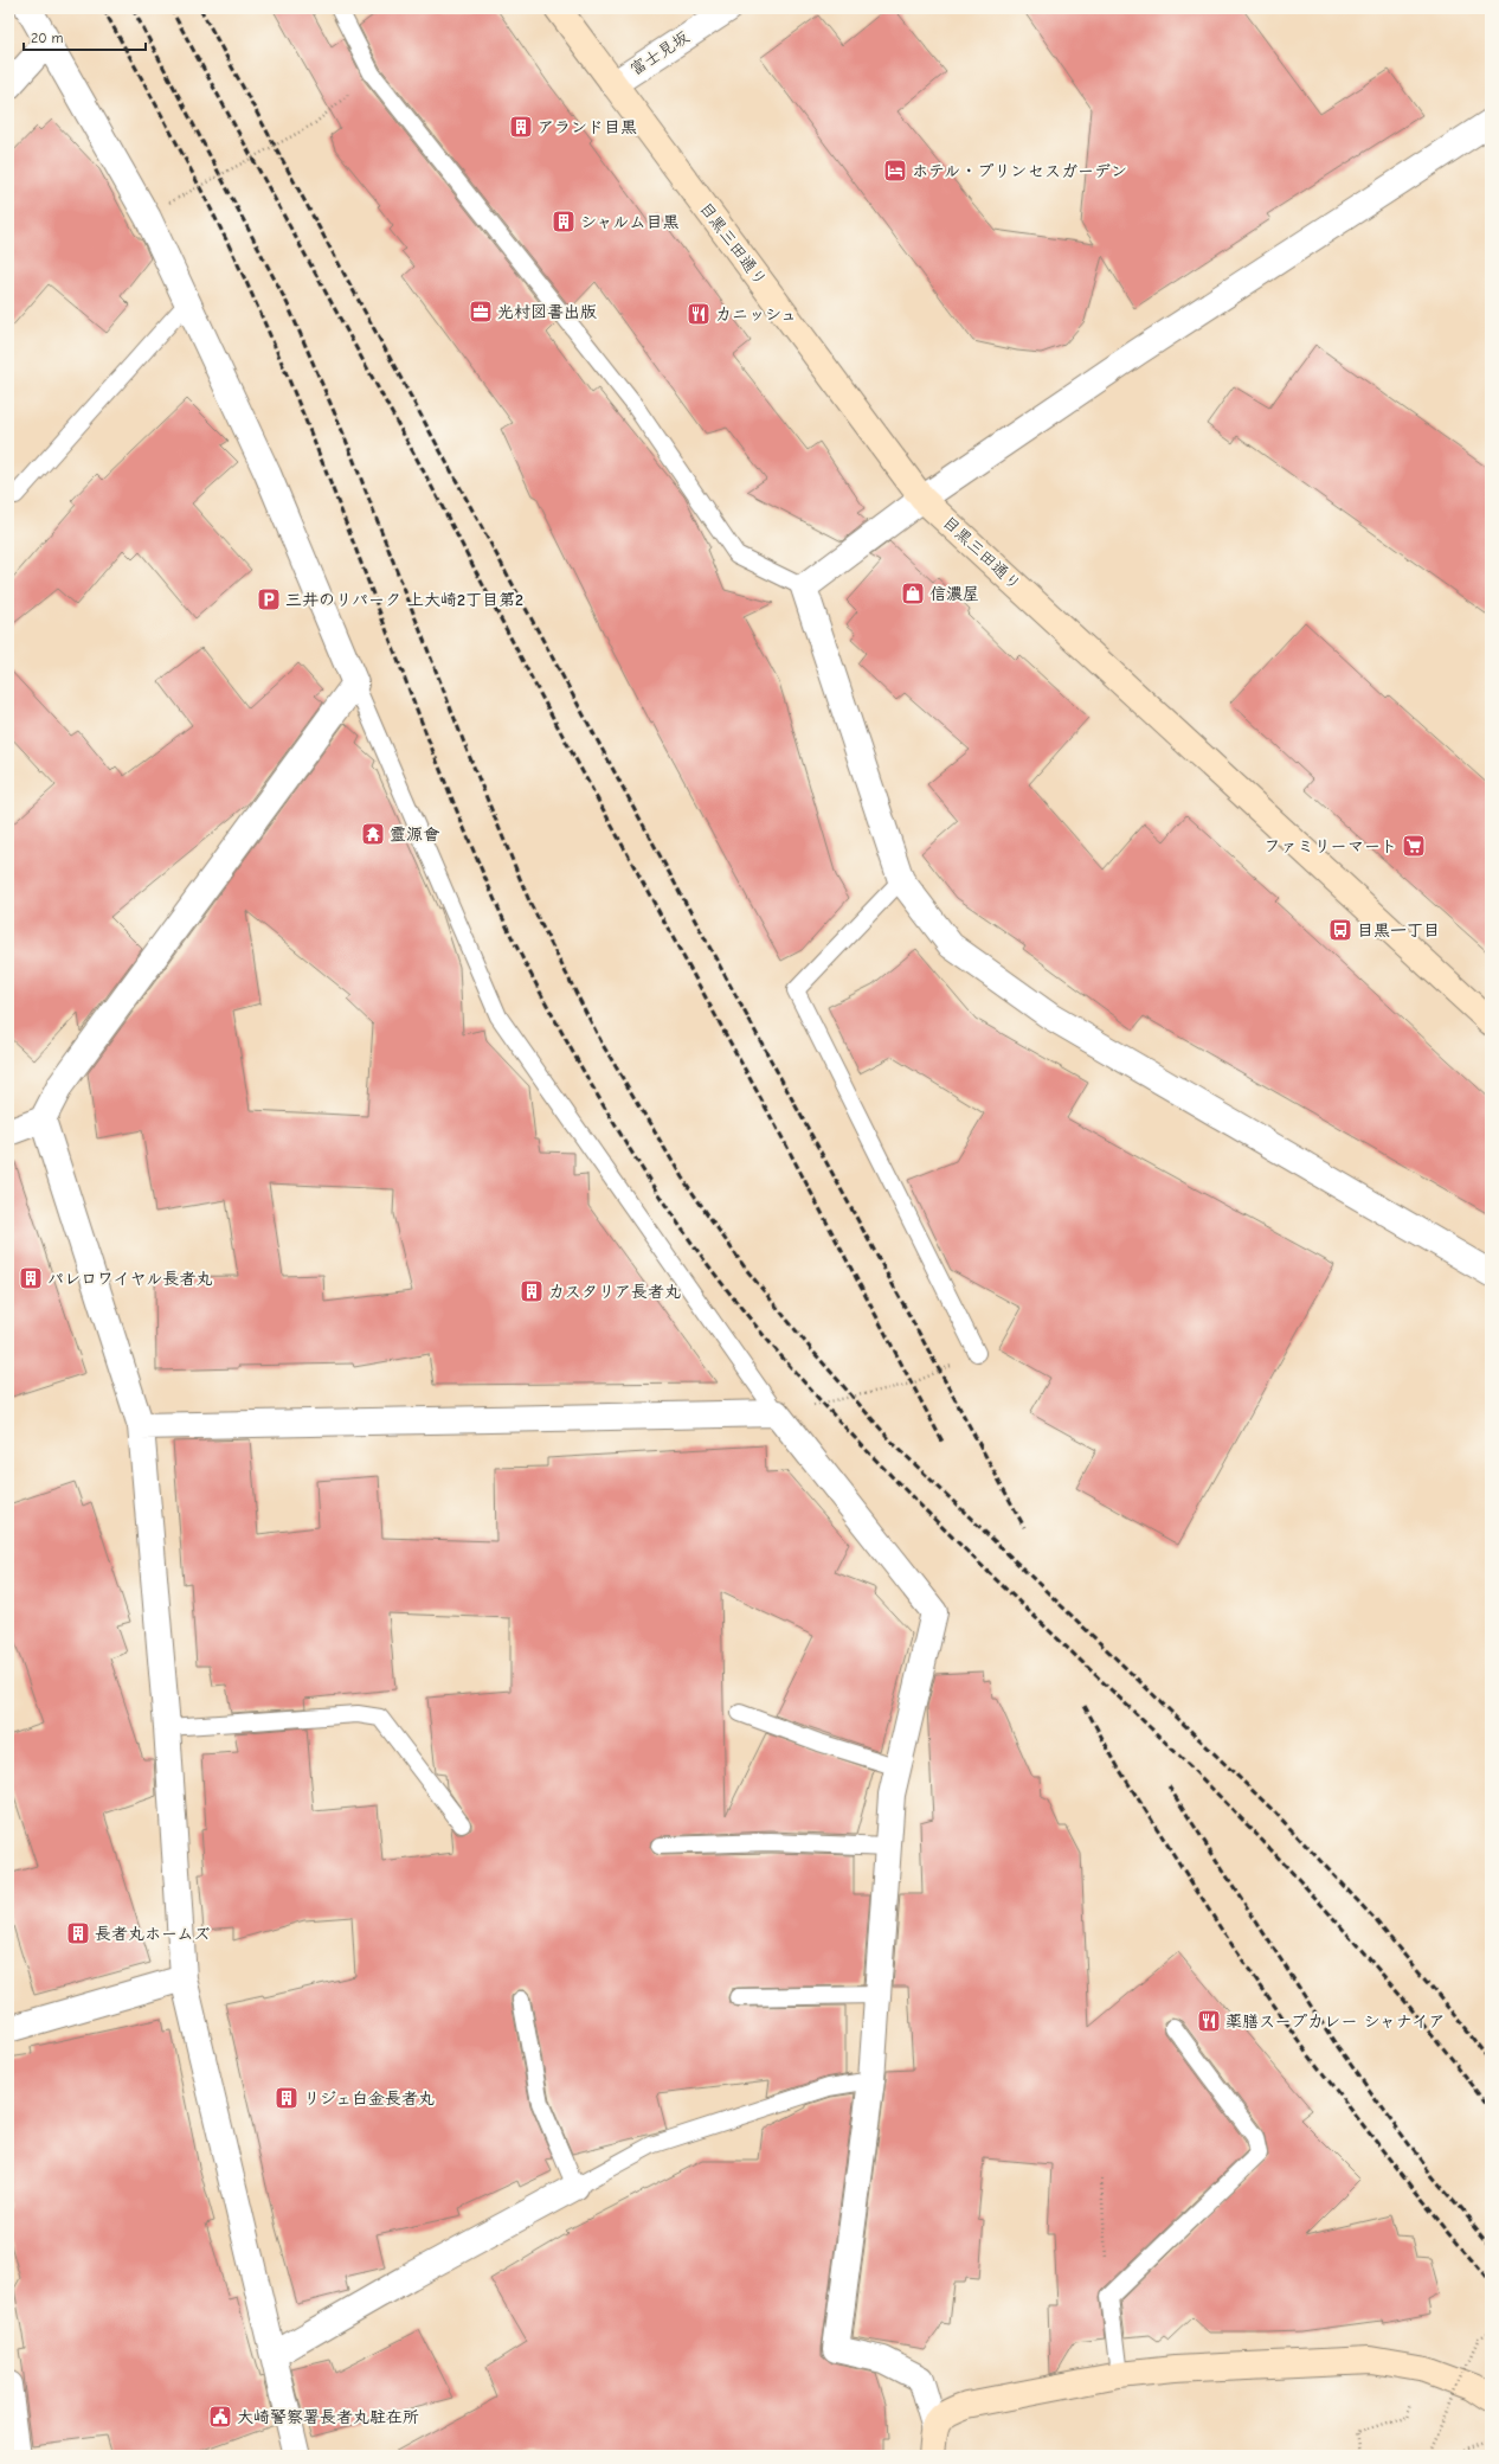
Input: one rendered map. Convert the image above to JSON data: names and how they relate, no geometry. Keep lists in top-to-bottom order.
{
  "streets": {
    "street": ["富士見坂", "目黒三田通り"]
  },
  "crossings": [
    ["富士見坂", "目黒三田通り"]
  ],
  "places": {
    "building": [
      "アランド目黒",
      "シャルム目黒",
      "パレロワイヤル長者丸",
      "カスタリア長者丸",
      "長者丸ホームズ",
      "リジェ白金長者丸"
    ],
    "hotel": ["ホテル・プリンセスガーデン"],
    "office": ["光村図書出版"],
    "restaurant": ["カニッシュ", "薬膳スープカレー シャナイア"],
    "shop": ["信濃屋"],
    "parking": ["三井のリパーク 上大崎2丁目第2"],
    "temple": ["靈源會"],
    "supermarket": ["ファミリーマート"],
    "bus stop": ["目黒一丁目"],
    "public building": ["大崎警察署長者丸駐在所"]
  },
  "scale_bar": "20 m"
}
